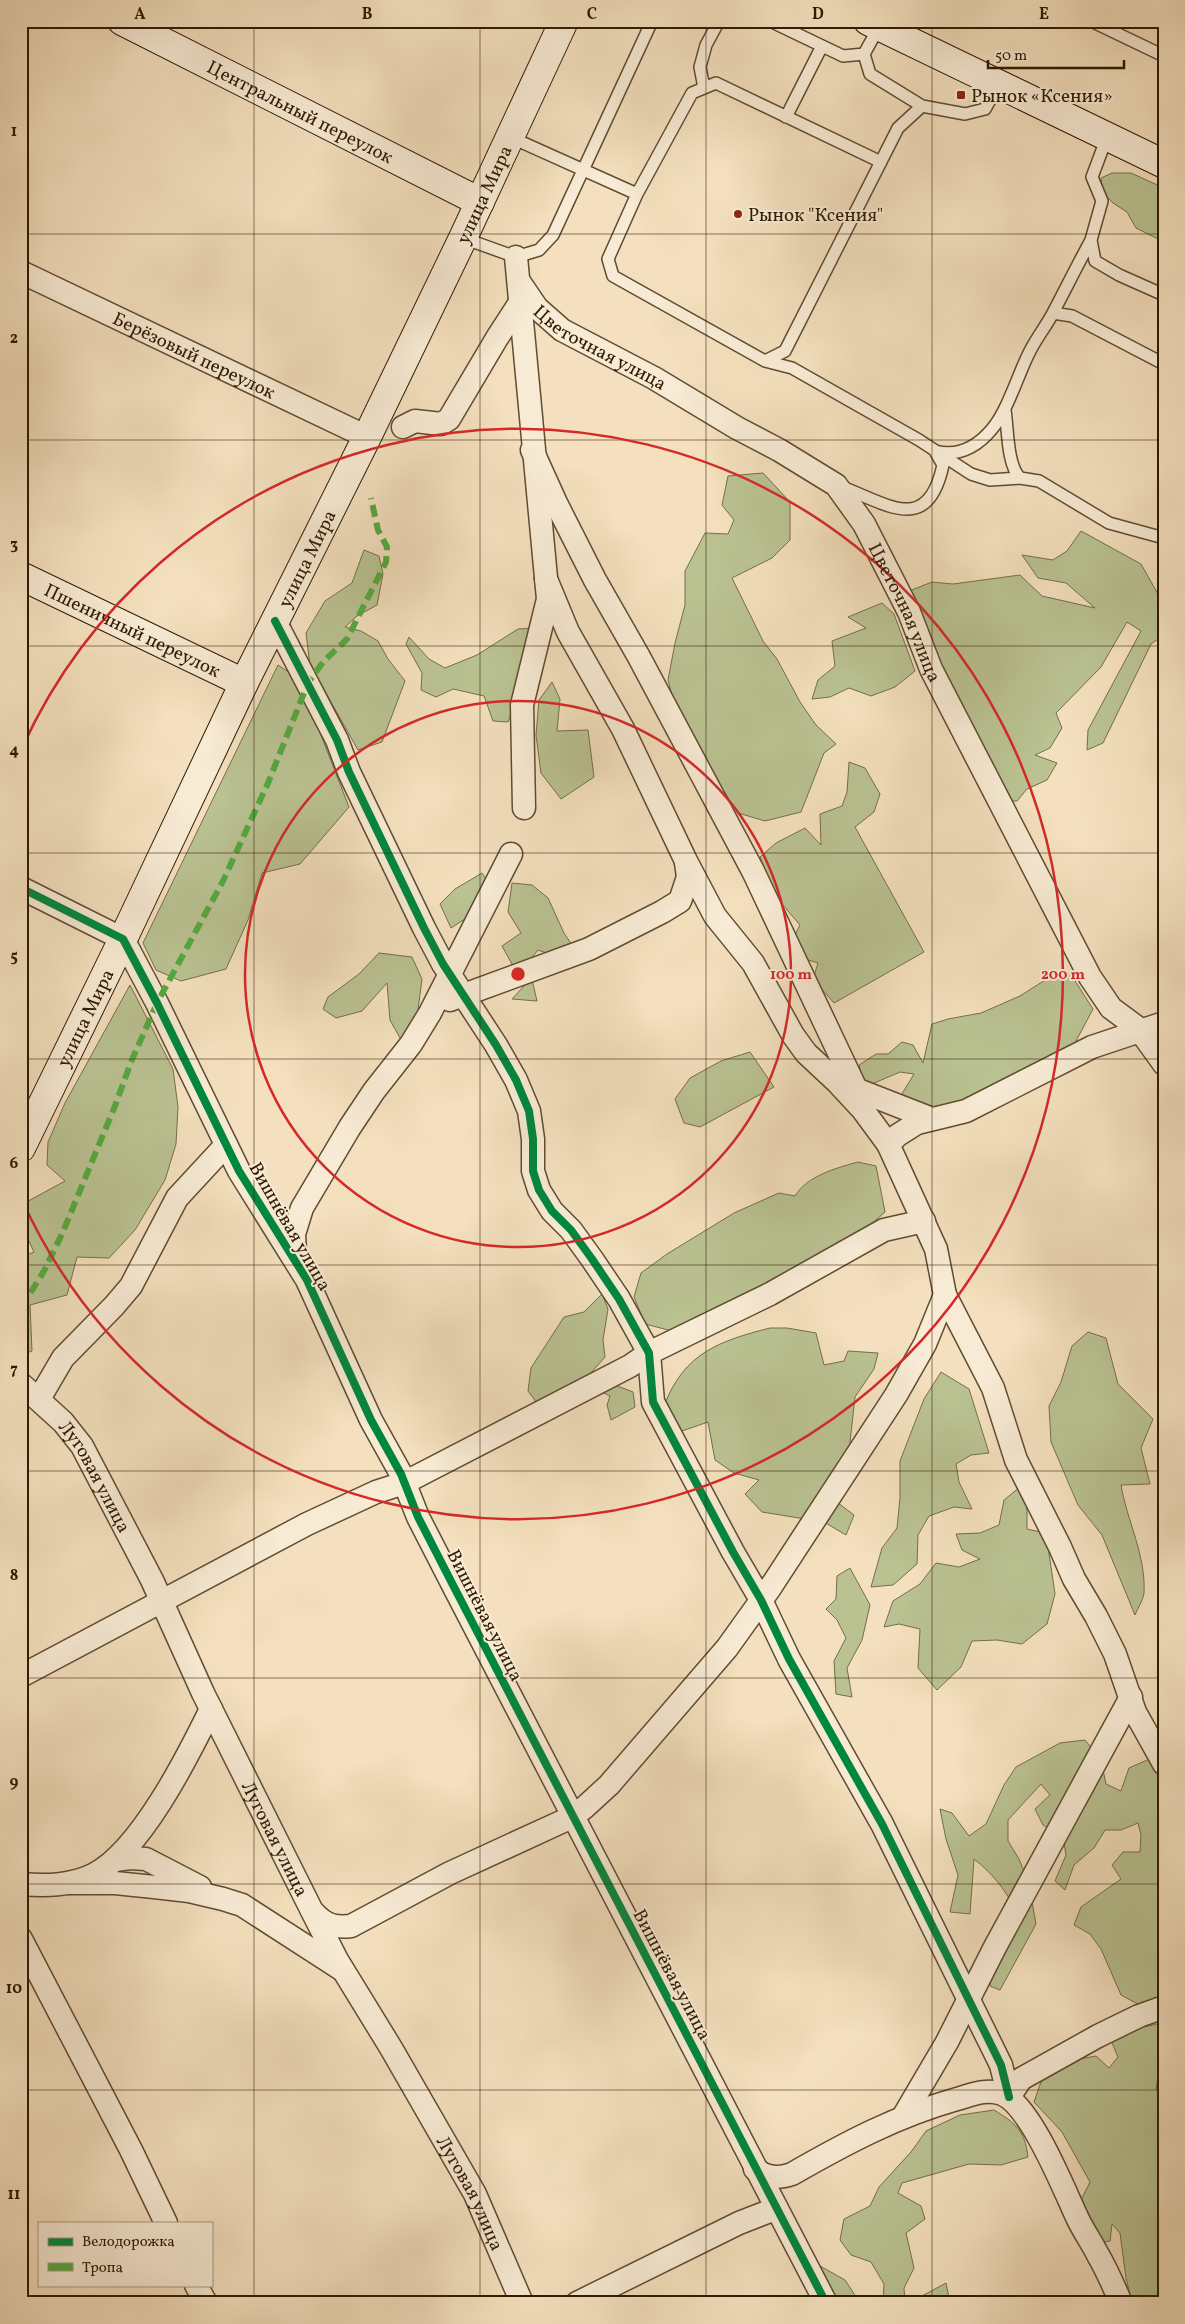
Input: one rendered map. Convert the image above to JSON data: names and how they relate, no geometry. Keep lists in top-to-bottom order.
{
  "streets": {
    "main road": ["Центральный переулок", "улица Мира", "Пшеничный переулок"],
    "street": [
      "Цветочная улица",
      "Берёзовый переулок",
      "Вишнёвая улица",
      "Луговая улица"
    ]
  },
  "crossings": [
    ["Центральный переулок", "улица Мира"],
    ["улица Мира", "Берёзовый переулок"],
    ["улица Мира", "Пшеничный переулок"],
    ["улица Мира", "Вишнёвая улица"]
  ],
  "places": {
    "transit": ["Рынок «Ксения»"],
    "other": ["Рынок \"Ксения\""]
  },
  "legend": ["Велодорожка", "Тропа"],
  "scale_bar": "50 m",
  "grid": {
    "columns": [
      "A",
      "B",
      "C",
      "D",
      "E"
    ],
    "rows": [
      "1",
      "2",
      "3",
      "4",
      "5",
      "6",
      "7",
      "8",
      "9",
      "10",
      "11"
    ]
  },
  "rings": ["100 m", "200 m"]
}
